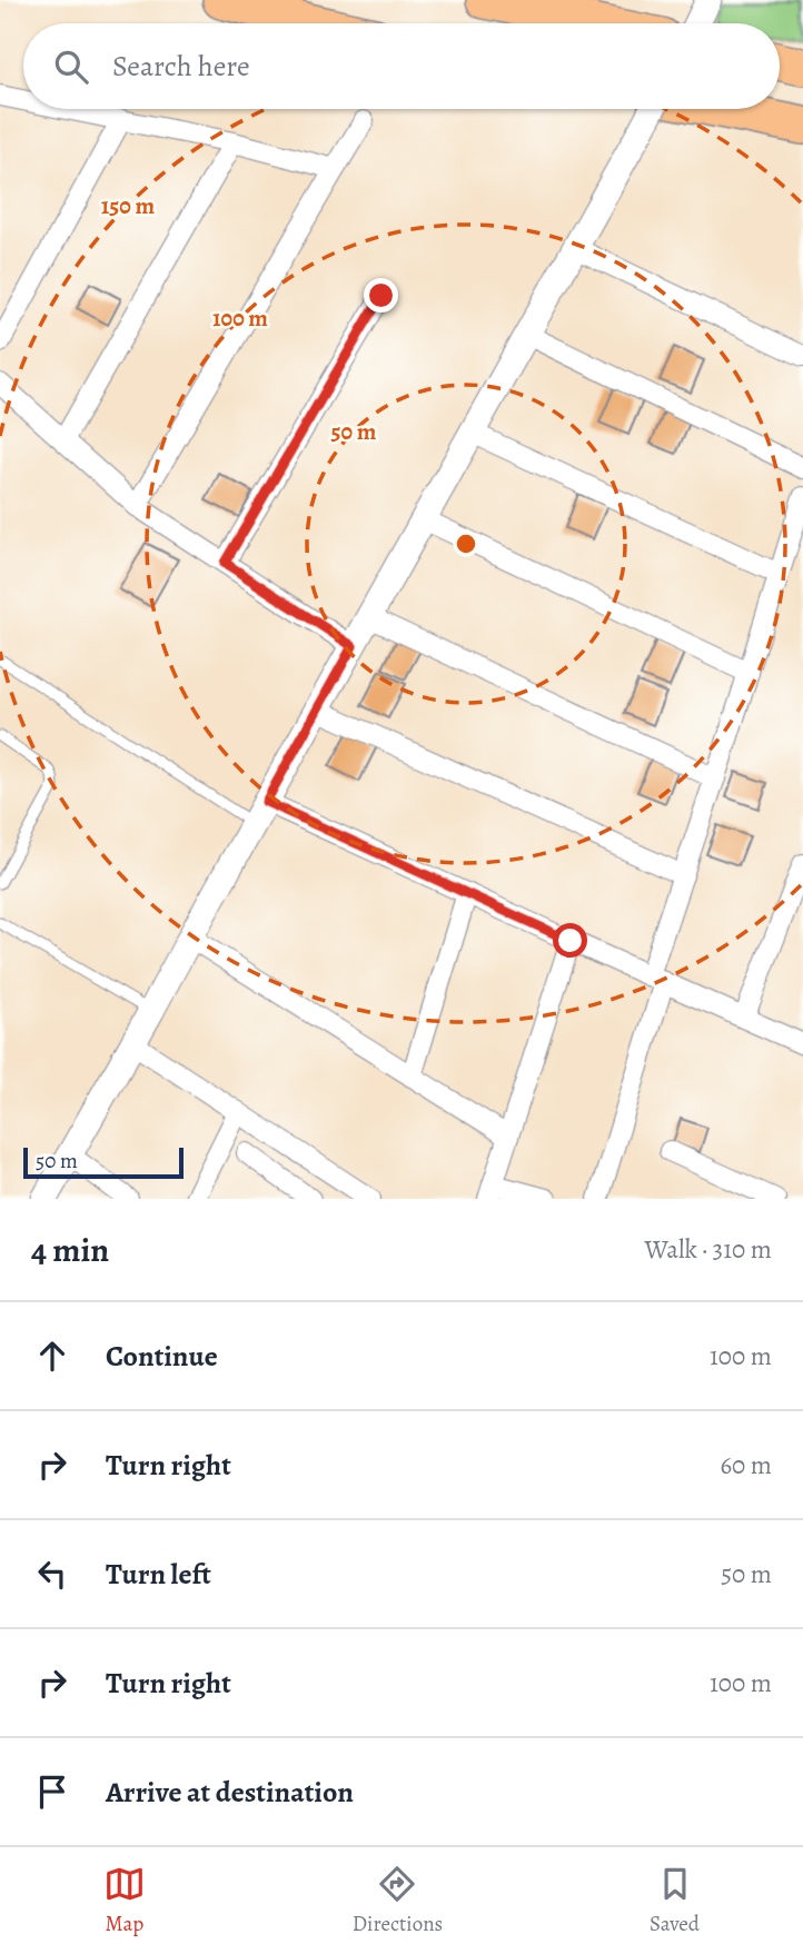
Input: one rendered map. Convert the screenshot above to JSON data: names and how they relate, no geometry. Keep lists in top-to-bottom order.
{
  "scale_bar": "50 m",
  "page": {
    "search": "Search here",
    "scale": "50 m",
    "heading": ["4 min", "Walk · 310 m"],
    "list": [
      ["Continue", "100 m"],
      ["Turn right", "60 m"],
      ["Turn left", "50 m"],
      ["Turn right", "100 m"],
      "Arrive at destination"
    ],
    "nav": ["Map", "Directions", "Saved"]
  },
  "rings": ["150 m", "100 m", "50 m"]
}
